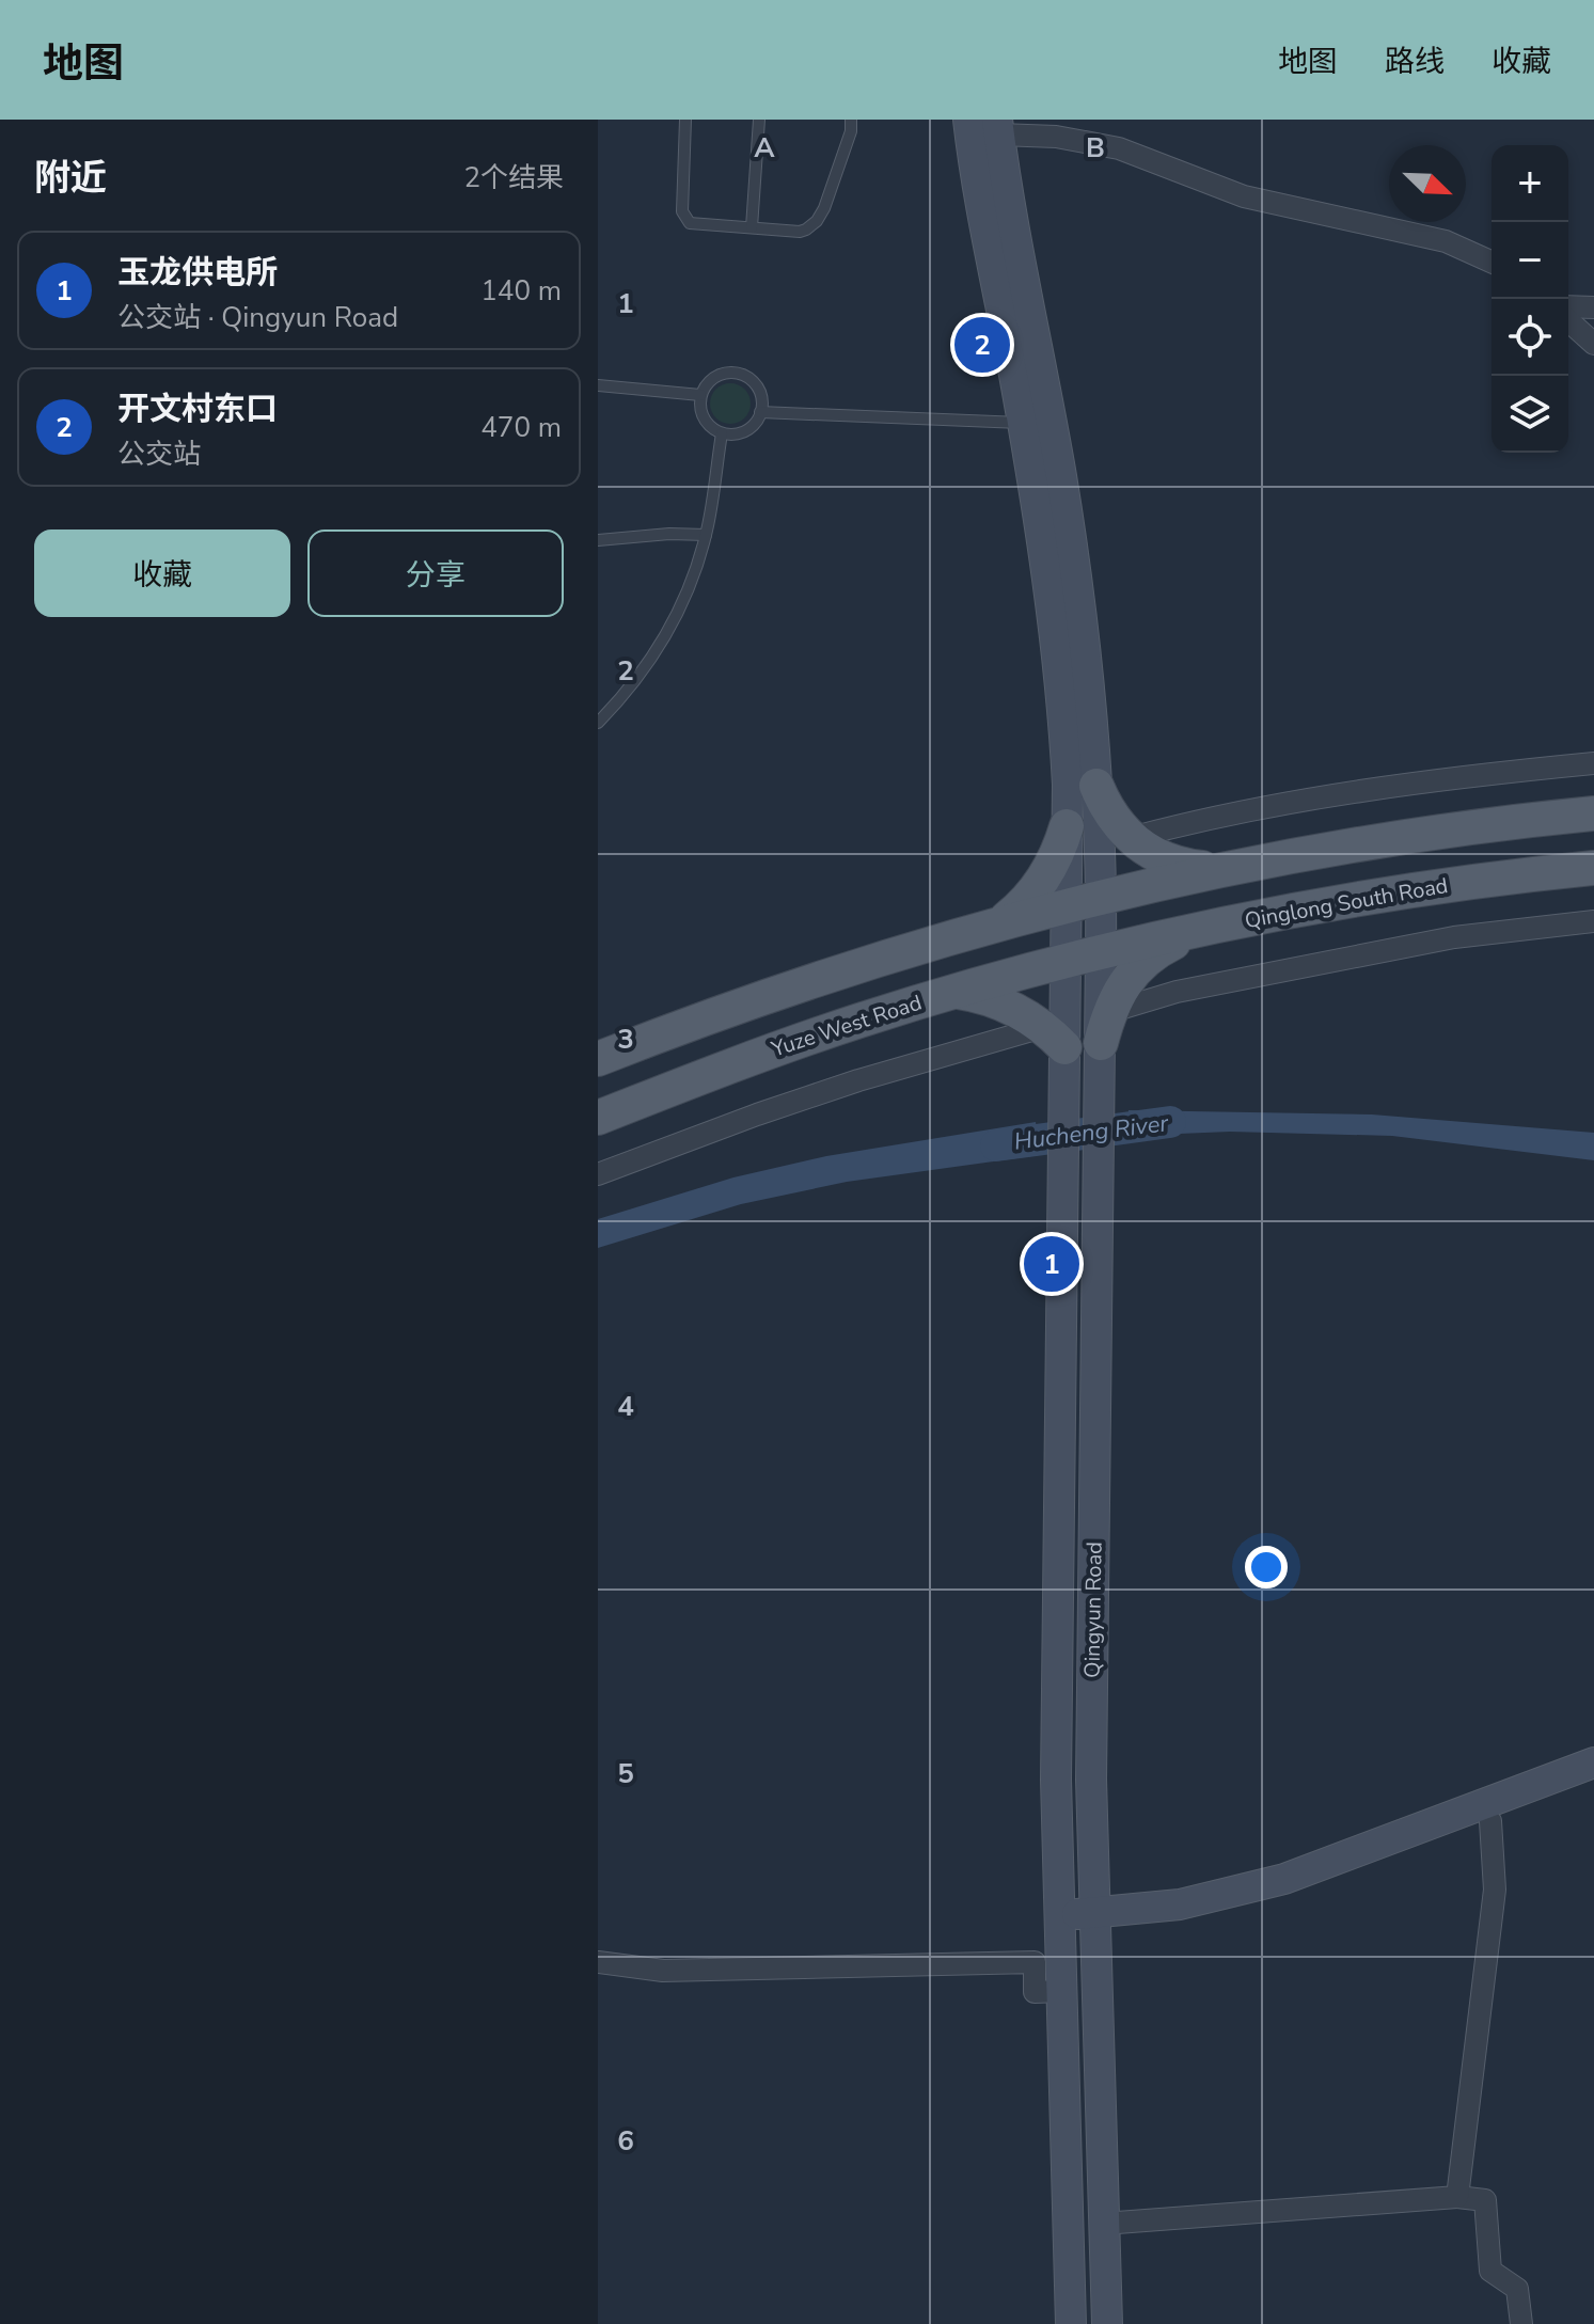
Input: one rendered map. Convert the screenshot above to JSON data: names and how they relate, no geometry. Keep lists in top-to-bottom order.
{
  "streets": {
    "main road": ["Qinglong South Road", "Yuze West Road", "Qingyun Road"]
  },
  "crossings": [
    ["Qinglong South Road", "Yuze West Road"],
    ["Qinglong South Road", "Qingyun Road"],
    ["Yuze West Road", "Qingyun Road"]
  ],
  "water": ["Hucheng River"],
  "north": "bottom right",
  "page": {
    "header": "地图",
    "nav": ["地图", "路线", "收藏"],
    "heading": ["附近", "2个结果"],
    "map_buttons": ["+", "−"],
    "list": [
      {
        "mark": "1",
        "name": "玉龙供电所",
        "note": "公交站 · Qingyun Road",
        "value": "140 m"
      },
      {
        "mark": "2",
        "name": "开文村东口",
        "note": "公交站",
        "value": "470 m"
      }
    ],
    "pins": ["2", "1"],
    "buttons": ["收藏", "分享"]
  },
  "grid": {
    "columns": ["A", "B"],
    "rows": [
      "1",
      "2",
      "3",
      "4",
      "5",
      "6"
    ]
  }
}
